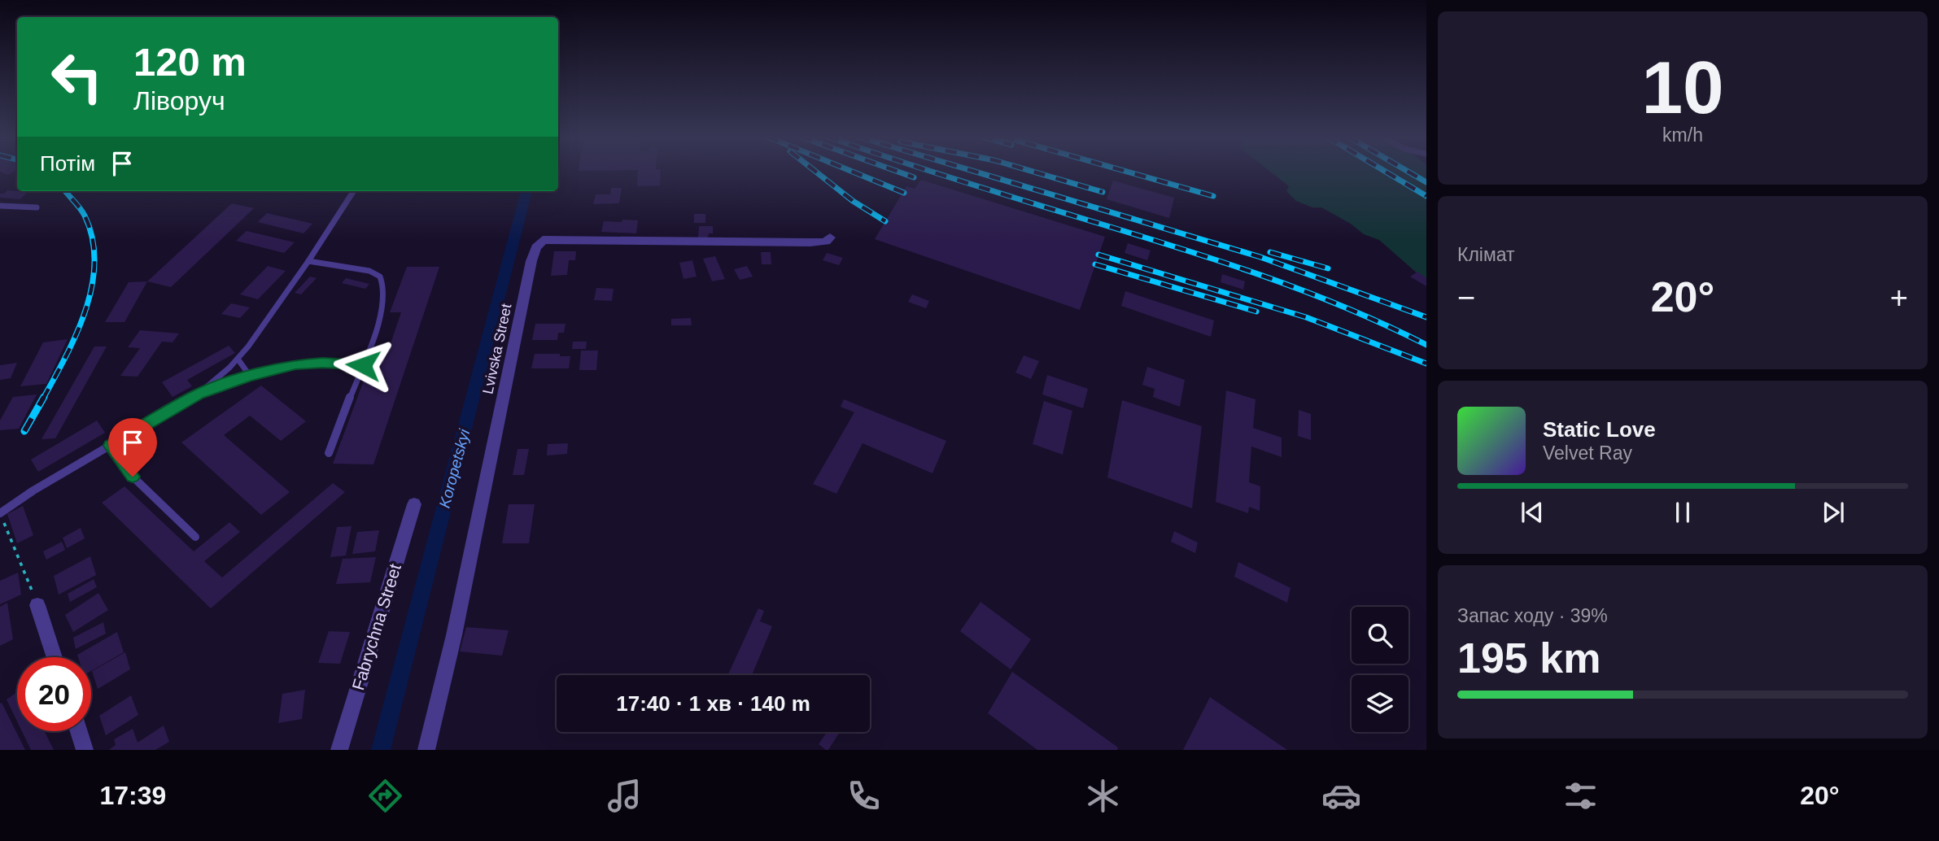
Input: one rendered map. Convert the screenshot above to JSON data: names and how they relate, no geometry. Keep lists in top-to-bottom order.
{
  "streets": {
    "street": ["Lvivska Street", "Fabrychna Street"]
  },
  "water": ["Koropetskyi"],
  "page": {
    "tile": [
      ["10", "km/h"],
      "Клімат",
      ["Запас ходу · 39%", "195 km"]
    ],
    "turn": ["120 m", "Ліворуч"],
    "then": "Потім",
    "heat": ["−", "20°", "+"],
    "song": ["Static Love", "Velvet Ray"],
    "limit": "20",
    "trip": "17:40 · 1 хв · 140 m",
    "tabs": ["17:39", "20°"]
  }
}
